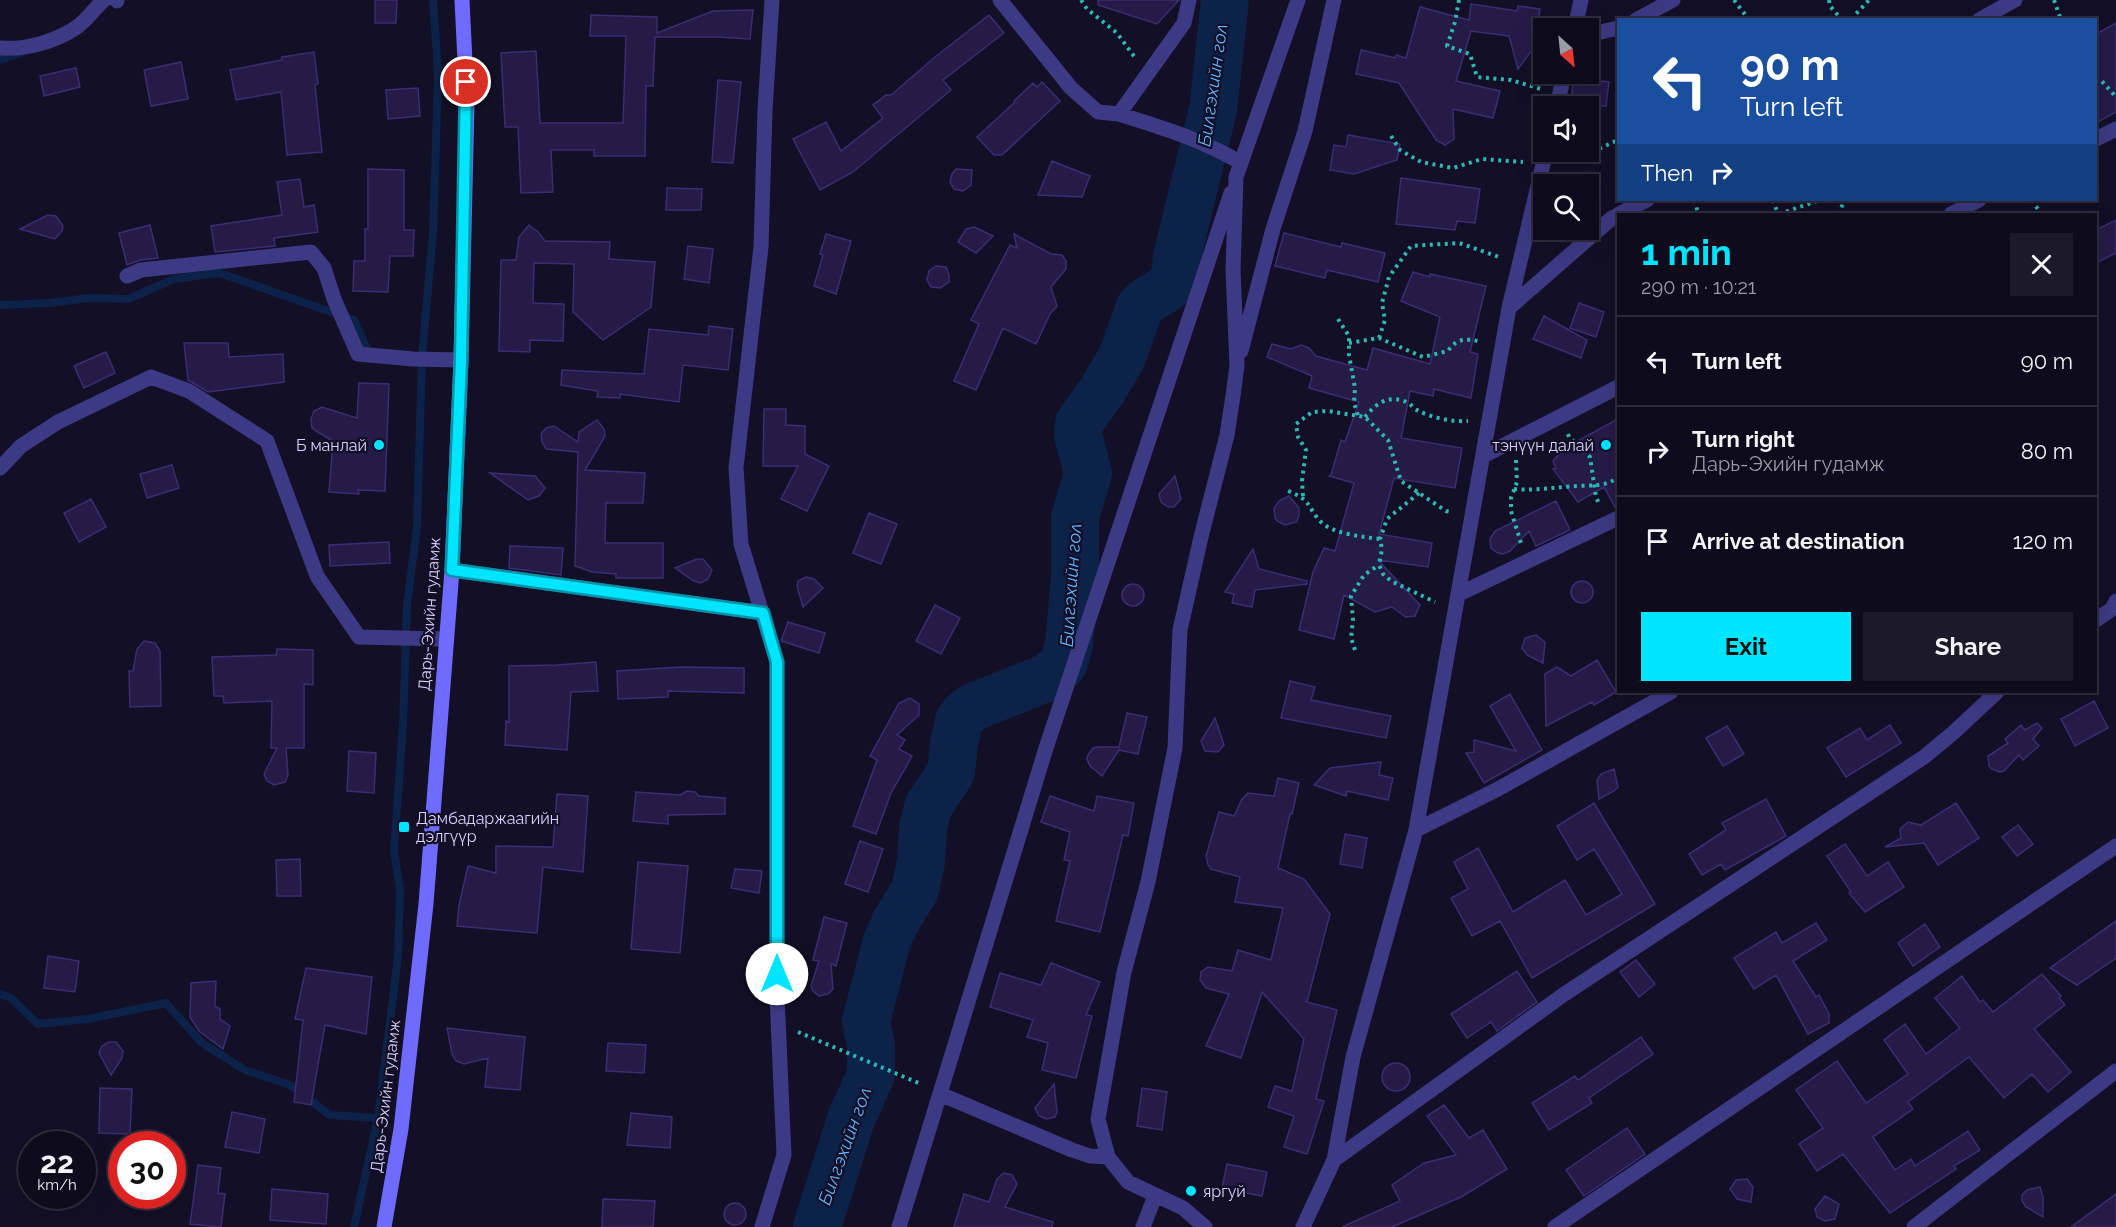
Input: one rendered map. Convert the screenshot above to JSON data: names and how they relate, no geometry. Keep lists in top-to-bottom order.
{
  "streets": {
    "main road": ["Дарь-Эхийн гудамж"]
  },
  "water": ["Билгэхийн гол"],
  "places": {
    "other": ["Б манлай", "тэнүүн далай", "яргуй"],
    "transit": ["Дамбадаржаагийн дэлгүүр"]
  },
  "north": "bottom right",
  "page": {
    "turn": ["90 m", "Turn left"],
    "then": "Then",
    "heading": ["1 min", "290 m · 10:21"],
    "list": [
      {
        "name": "Turn left",
        "value": "90 m"
      },
      {
        "name": "Turn right",
        "note": "Дарь-Эхийн гудамж",
        "value": "80 m"
      },
      {
        "name": "Arrive at destination",
        "value": "120 m"
      }
    ],
    "buttons": ["Exit", "Share"],
    "speed": "22 km/h",
    "limit": "30"
  }
}
